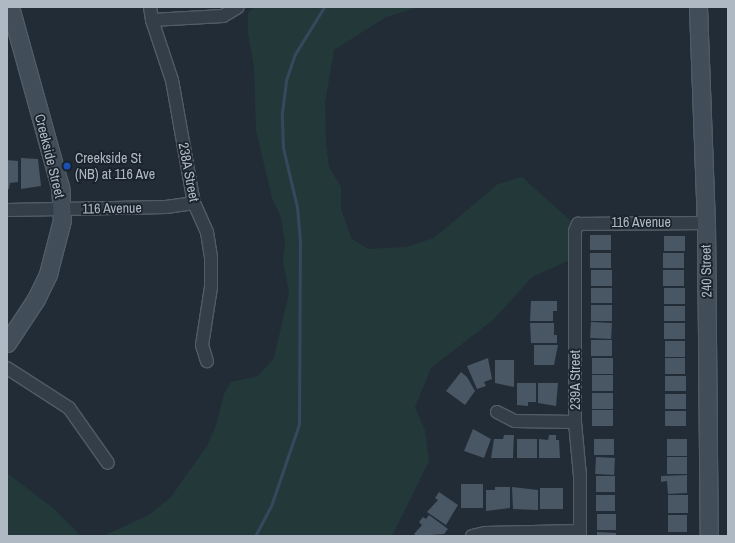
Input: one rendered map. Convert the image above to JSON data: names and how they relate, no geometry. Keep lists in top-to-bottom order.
{
  "streets": {
    "main road": ["Creekside Street", "240 Street"],
    "street": ["238A Street", "116 Avenue", "239A Street"]
  },
  "crossings": [
    ["Creekside Street", "116 Avenue"],
    ["238A Street", "116 Avenue"],
    ["116 Avenue", "240 Street"],
    ["116 Avenue", "239A Street"]
  ],
  "places": ["Creekside St (NB) at 116 Ave"]
}
